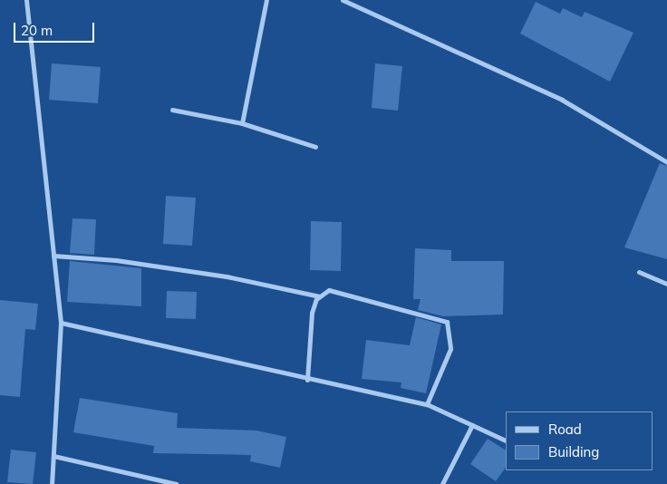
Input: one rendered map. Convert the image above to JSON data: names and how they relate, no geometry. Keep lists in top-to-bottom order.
{
  "legend": ["Road", "Building"],
  "scale_bar": "20 m"
}
